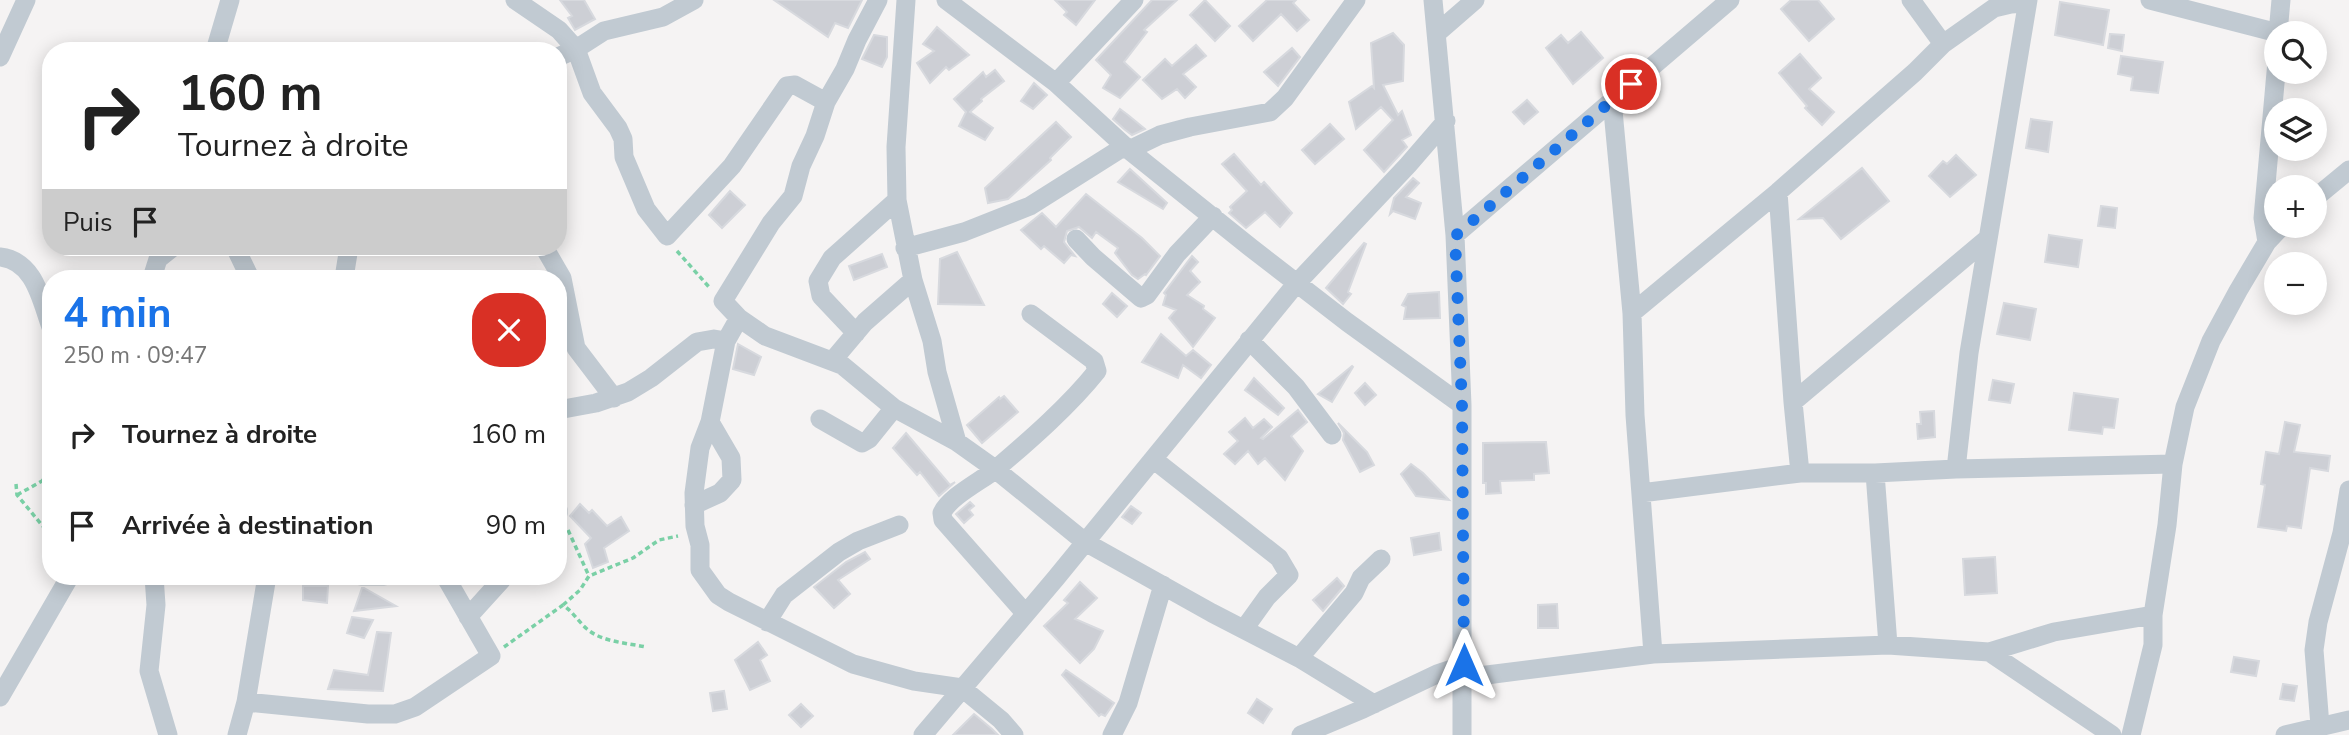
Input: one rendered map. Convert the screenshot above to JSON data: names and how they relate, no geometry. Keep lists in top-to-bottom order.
{
  "page": {
    "map_buttons": ["+", "−"],
    "turn": ["160 m", "Tournez à droite"],
    "then": "Puis",
    "heading": ["4 min", "250 m · 09:47"],
    "list": [
      {
        "name": "Tournez à droite",
        "value": "160 m"
      },
      {
        "name": "Arrivée à destination",
        "value": "90 m"
      }
    ]
  }
}
